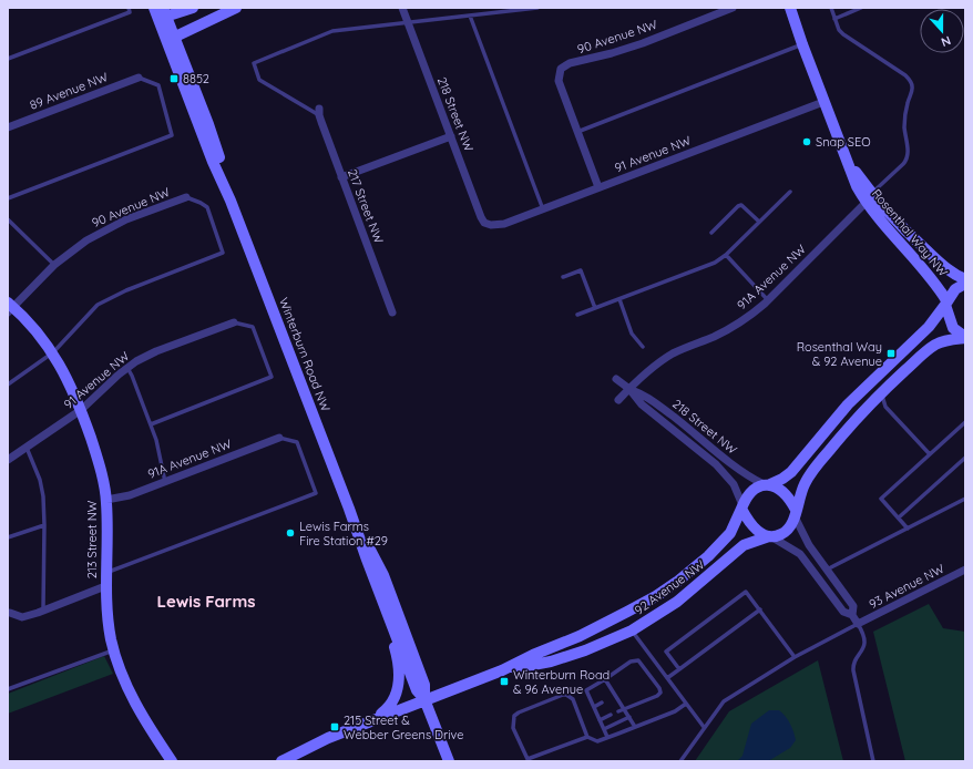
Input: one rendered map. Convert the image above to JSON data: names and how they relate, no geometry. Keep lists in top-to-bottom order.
{
  "streets": {
    "main road": [
      "Rosenthal Way NW",
      "Winterburn Road NW",
      "213 Street NW",
      "92 Avenue NW"
    ],
    "street": [
      "90 Avenue NW",
      "89 Avenue NW",
      "218 Street NW",
      "91 Avenue NW",
      "217 Street NW",
      "91A Avenue NW",
      "93 Avenue NW"
    ]
  },
  "crossings": [
    ["90 Avenue NW", "213 Street NW"],
    ["218 Street NW", "91 Avenue NW"],
    ["218 Street NW", "91A Avenue NW"],
    ["218 Street NW", "92 Avenue NW"],
    ["91 Avenue NW", "Rosenthal Way NW"],
    ["91 Avenue NW", "213 Street NW"],
    ["Rosenthal Way NW", "91A Avenue NW"],
    ["Rosenthal Way NW", "92 Avenue NW"],
    ["91A Avenue NW", "213 Street NW"],
    ["Winterburn Road NW", "92 Avenue NW"]
  ],
  "districts": ["Lewis Farms"],
  "places": {
    "transit": [
      "8852",
      "Rosenthal Way & 92 Avenue",
      "Winterburn Road & 96 Avenue",
      "215 Street & Webber Greens Drive"
    ],
    "other": ["Snap SEO", "Lewis Farms Fire Station #29"]
  },
  "north": "bottom"
}
